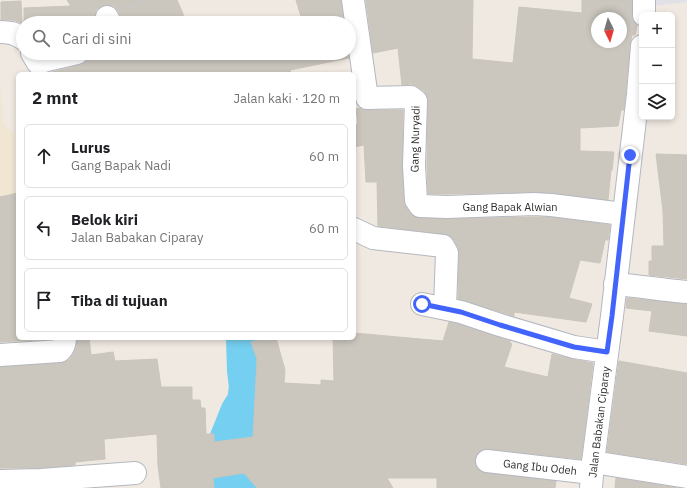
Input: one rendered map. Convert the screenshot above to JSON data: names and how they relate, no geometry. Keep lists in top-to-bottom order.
{
  "streets": {
    "street": [
      "Gang Nuryadi",
      "Gang Bapak Alwian",
      "Jalan Babakan Ciparay",
      "Gang Ibu Odeh"
    ]
  },
  "crossings": [
    ["Gang Nuryadi", "Gang Bapak Alwian"],
    ["Gang Bapak Alwian", "Jalan Babakan Ciparay"],
    ["Jalan Babakan Ciparay", "Gang Ibu Odeh"]
  ],
  "north": "bottom",
  "page": {
    "map_buttons": ["+", "−"],
    "search": "Cari di sini",
    "heading": ["2 mnt", "Jalan kaki · 120 m"],
    "list": [
      ["Lurus", "Gang Bapak Nadi", "60 m"],
      ["Belok kiri", "Jalan Babakan Ciparay", "60 m"],
      "Tiba di tujuan"
    ]
  }
}
